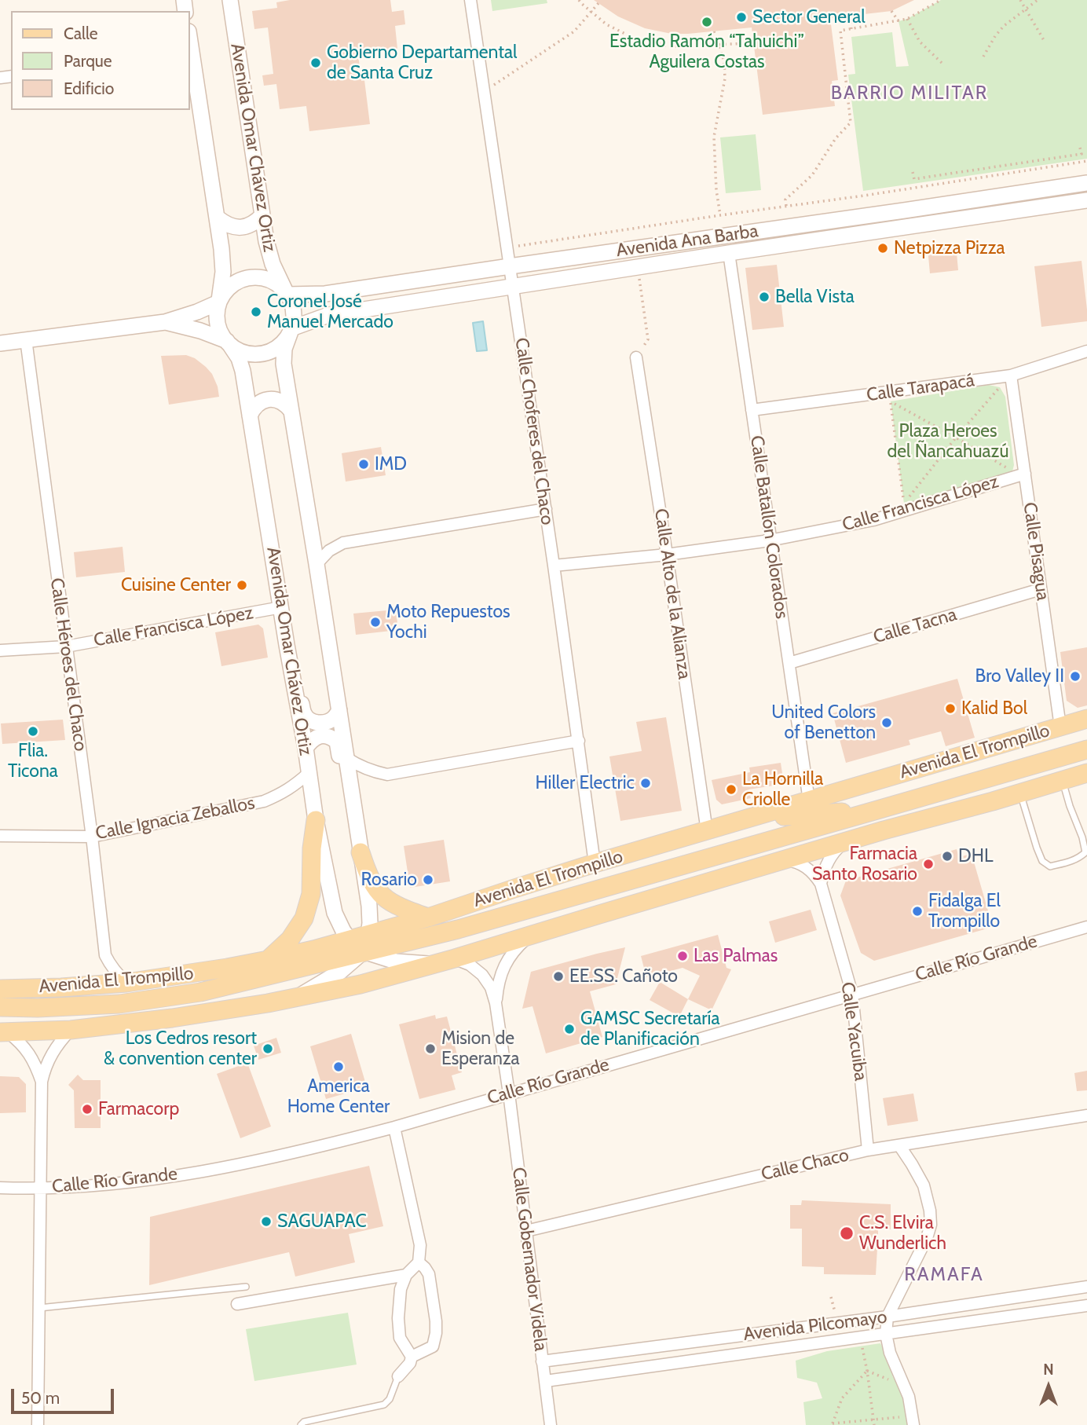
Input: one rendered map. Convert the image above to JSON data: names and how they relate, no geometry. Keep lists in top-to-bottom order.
{
  "streets": {
    "main road": ["Avenida Omar Chávez Ortiz", "Avenida Ana Barba", "Avenida El Trompillo"],
    "street": [
      "Calle Tarapacá",
      "Calle Choferes del Chaco",
      "Calle Francisca López",
      "Calle Batallón Colorados",
      "Calle Pisagua",
      "Calle Alto de la Alianza",
      "Calle Tacna",
      "Calle Héroes del Chaco",
      "Calle Ignacia Zeballos",
      "Calle Río Grande",
      "Calle Yacuiba",
      "Calle Chaco",
      "Calle Gobernador Videla",
      "Avenida Pilcomayo"
    ]
  },
  "crossings": [
    ["Avenida Omar Chávez Ortiz", "Avenida Ana Barba"],
    ["Avenida Omar Chávez Ortiz", "Calle Francisca López"],
    ["Avenida Omar Chávez Ortiz", "Avenida El Trompillo"],
    ["Avenida Omar Chávez Ortiz", "Calle Ignacia Zeballos"],
    ["Avenida Ana Barba", "Calle Choferes del Chaco"],
    ["Avenida Ana Barba", "Calle Batallón Colorados"],
    ["Calle Tarapacá", "Calle Batallón Colorados"],
    ["Calle Tarapacá", "Calle Pisagua"],
    ["Calle Choferes del Chaco", "Calle Francisca López"],
    ["Calle Choferes del Chaco", "Avenida El Trompillo"],
    ["Calle Francisca López", "Calle Batallón Colorados"],
    ["Calle Francisca López", "Calle Pisagua"],
    ["Calle Francisca López", "Calle Alto de la Alianza"],
    ["Calle Francisca López", "Calle Héroes del Chaco"],
    ["Calle Batallón Colorados", "Calle Tacna"],
    ["Calle Batallón Colorados", "Avenida El Trompillo"],
    ["Calle Pisagua", "Calle Tacna"],
    ["Calle Pisagua", "Avenida El Trompillo"],
    ["Calle Alto de la Alianza", "Avenida El Trompillo"],
    ["Calle Héroes del Chaco", "Avenida El Trompillo"],
    ["Calle Héroes del Chaco", "Calle Ignacia Zeballos"],
    ["Calle Río Grande", "Calle Yacuiba"],
    ["Calle Río Grande", "Calle Gobernador Videla"],
    ["Calle Yacuiba", "Calle Chaco"],
    ["Calle Chaco", "Calle Gobernador Videla"],
    ["Calle Gobernador Videla", "Avenida Pilcomayo"]
  ],
  "districts": ["BARRIO MILITAR", "RAMAFA"],
  "parks": ["Plaza Heroes del Ñancahuazú"],
  "places": [
    "Sector General",
    "Estadio Ramón “Tahuichi” Aguilera Costas",
    "Gobierno Departamental de Santa Cruz",
    "Netpizza Pizza",
    "Bella Vista",
    "Coronel José Manuel Mercado",
    "IMD",
    "Cuisine Center",
    "Moto Repuestos Yochi",
    "Bro Valley II",
    "Kalid Bol",
    "United Colors of Benetton",
    "Flia. Ticona",
    "Hiller Electric",
    "La Hornilla Criolle",
    "DHL",
    "Farmacia Santo Rosario",
    "Rosario",
    "Fidalga El Trompillo",
    "Las Palmas",
    "EE.SS. Cañoto",
    "GAMSC Secretaría de Planificación",
    "Los Cedros resort & convention center",
    "Mision de Esperanza",
    "America Home Center",
    "Farmacorp",
    "SAGUAPAC",
    "C.S. Elvira Wunderlich"
  ],
  "legend": ["Calle", "Parque", "Edificio"],
  "scale_bar": "50 m",
  "north": "top"
}
